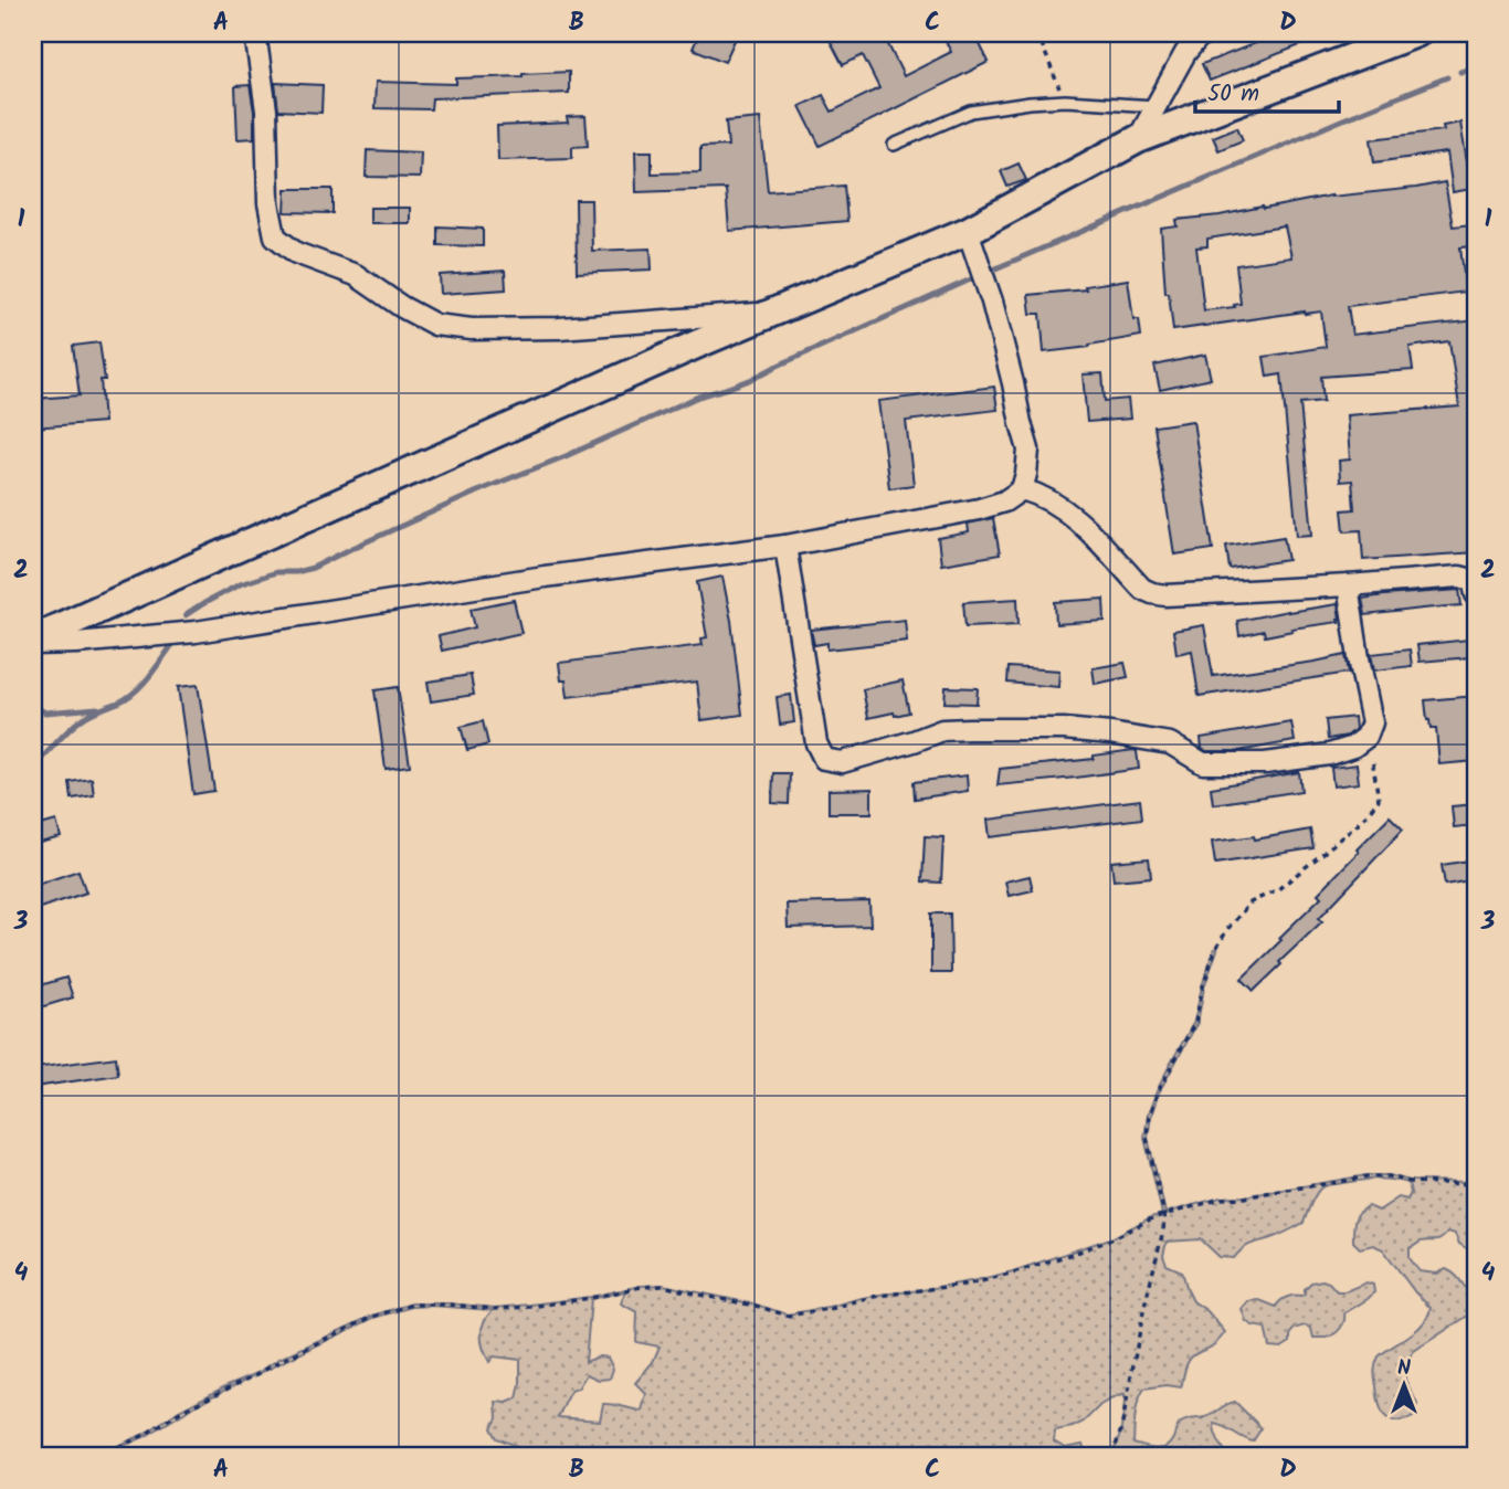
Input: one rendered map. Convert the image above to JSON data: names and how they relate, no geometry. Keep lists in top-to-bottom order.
{
  "scale_bar": "50 m",
  "north": "top",
  "grid": {
    "columns": [
      "A",
      "B",
      "C",
      "D"
    ],
    "rows": [
      "1",
      "2",
      "3",
      "4"
    ]
  }
}
